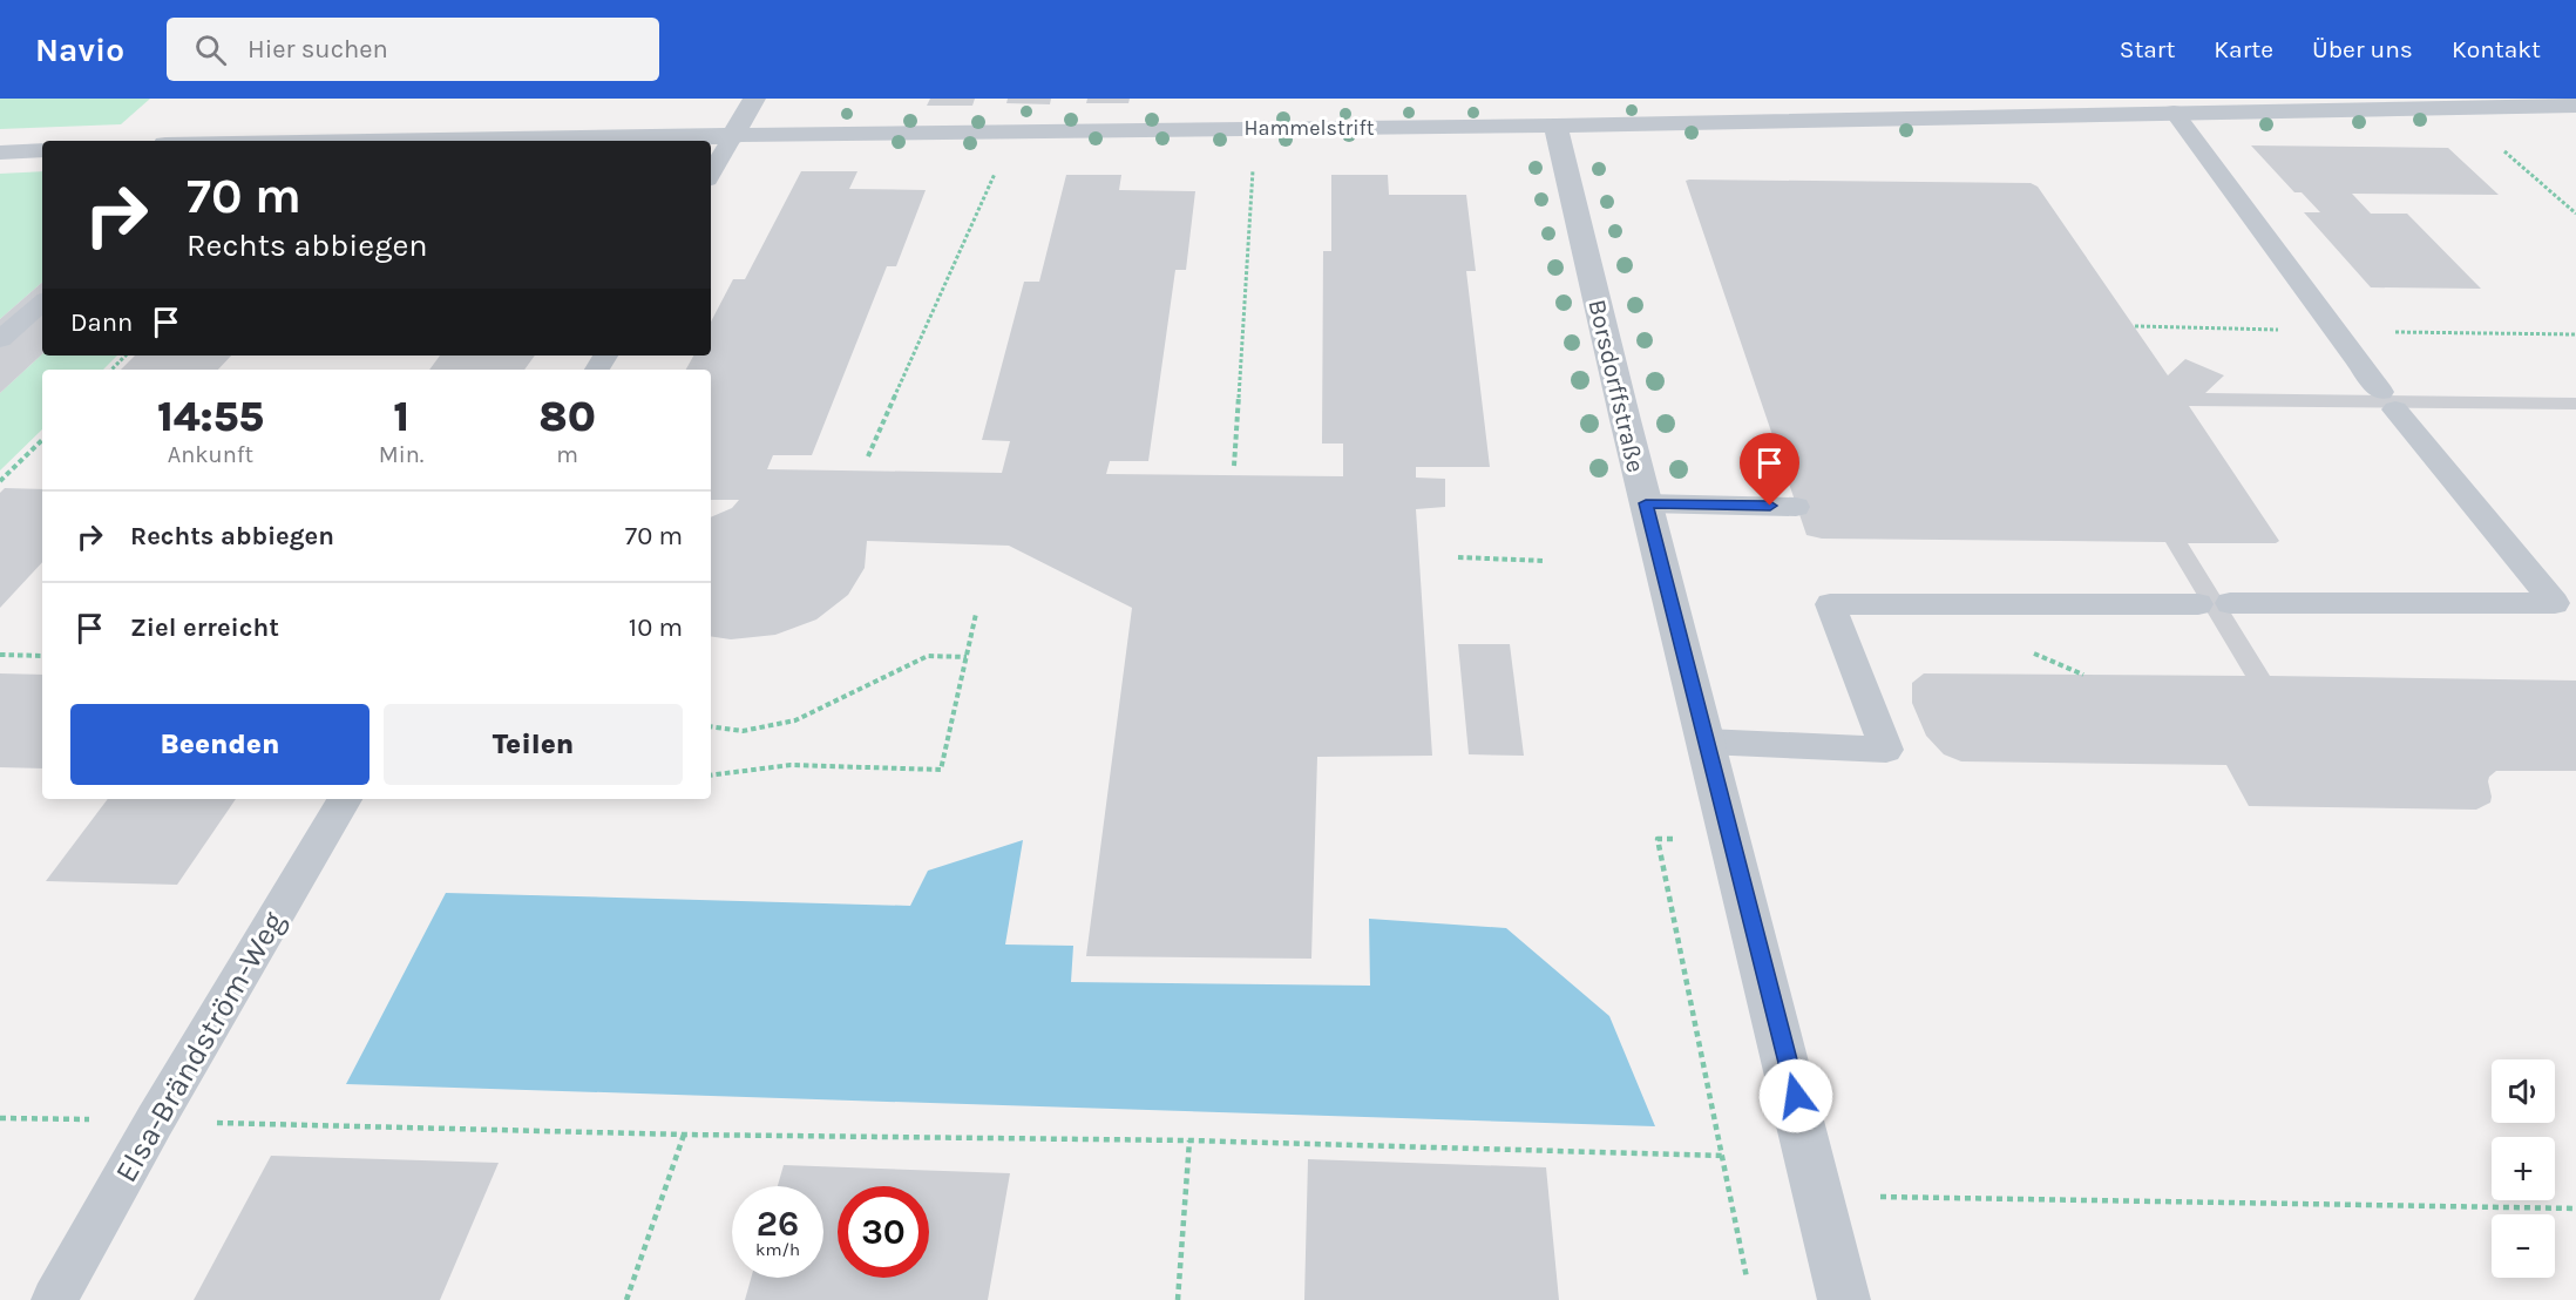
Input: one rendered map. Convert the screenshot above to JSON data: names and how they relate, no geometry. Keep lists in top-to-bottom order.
{
  "streets": {
    "street": ["Hammelstrift", "Borsdorffstraße"],
    "lane": ["Elsa-Brändström-Weg"]
  },
  "crossings": [
    ["Hammelstrift", "Borsdorffstraße"]
  ],
  "page": {
    "header": "Navio",
    "search": "Hier suchen",
    "nav": [
      "Start",
      "Karte",
      "Über uns",
      "Kontakt"
    ],
    "turn": ["70 m", "Rechts abbiegen"],
    "then": "Dann",
    "eta": [
      "14:55",
      "Ankunft",
      "1",
      "Min.",
      "80",
      "m"
    ],
    "list": [
      {
        "name": "Rechts abbiegen",
        "value": "70 m"
      },
      {
        "name": "Ziel erreicht",
        "value": "10 m"
      }
    ],
    "buttons": ["Beenden", "Teilen"],
    "map_buttons": ["+", "−"],
    "speed": "26 km/h",
    "limit": "30"
  }
}
